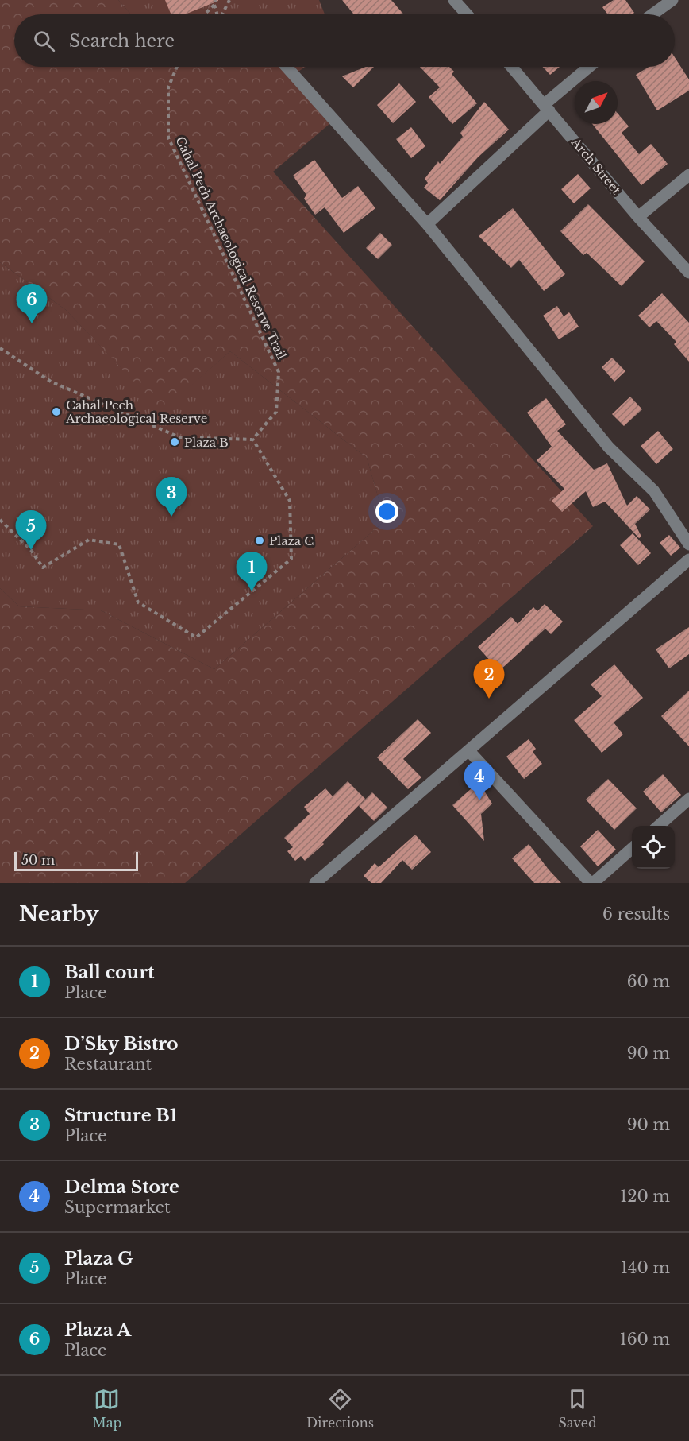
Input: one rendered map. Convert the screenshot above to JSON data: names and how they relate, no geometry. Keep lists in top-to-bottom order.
{
  "streets": {
    "street": ["Arch Street"],
    "path": ["Cahal Pech Archaeological Reserve Trail"]
  },
  "places": ["Cahal Pech Archaeological Reserve", "Plaza B", "Plaza C"],
  "scale_bar": "50 m",
  "north": "top right",
  "page": {
    "search": "Search here",
    "pins": [
      "6",
      "3",
      "5",
      "1",
      "2",
      "4"
    ],
    "scale": "50 m",
    "heading": ["Nearby", "6 results"],
    "list": [
      {
        "mark": "1",
        "name": "Ball court",
        "note": "Place",
        "value": "60 m"
      },
      {
        "mark": "2",
        "name": "D’Sky Bistro",
        "note": "Restaurant",
        "value": "90 m"
      },
      {
        "mark": "3",
        "name": "Structure B1",
        "note": "Place",
        "value": "90 m"
      },
      {
        "mark": "4",
        "name": "Delma Store",
        "note": "Supermarket",
        "value": "120 m"
      },
      {
        "mark": "5",
        "name": "Plaza G",
        "note": "Place",
        "value": "140 m"
      },
      {
        "mark": "6",
        "name": "Plaza A",
        "note": "Place",
        "value": "160 m"
      }
    ],
    "nav": ["Map", "Directions", "Saved"]
  }
}
